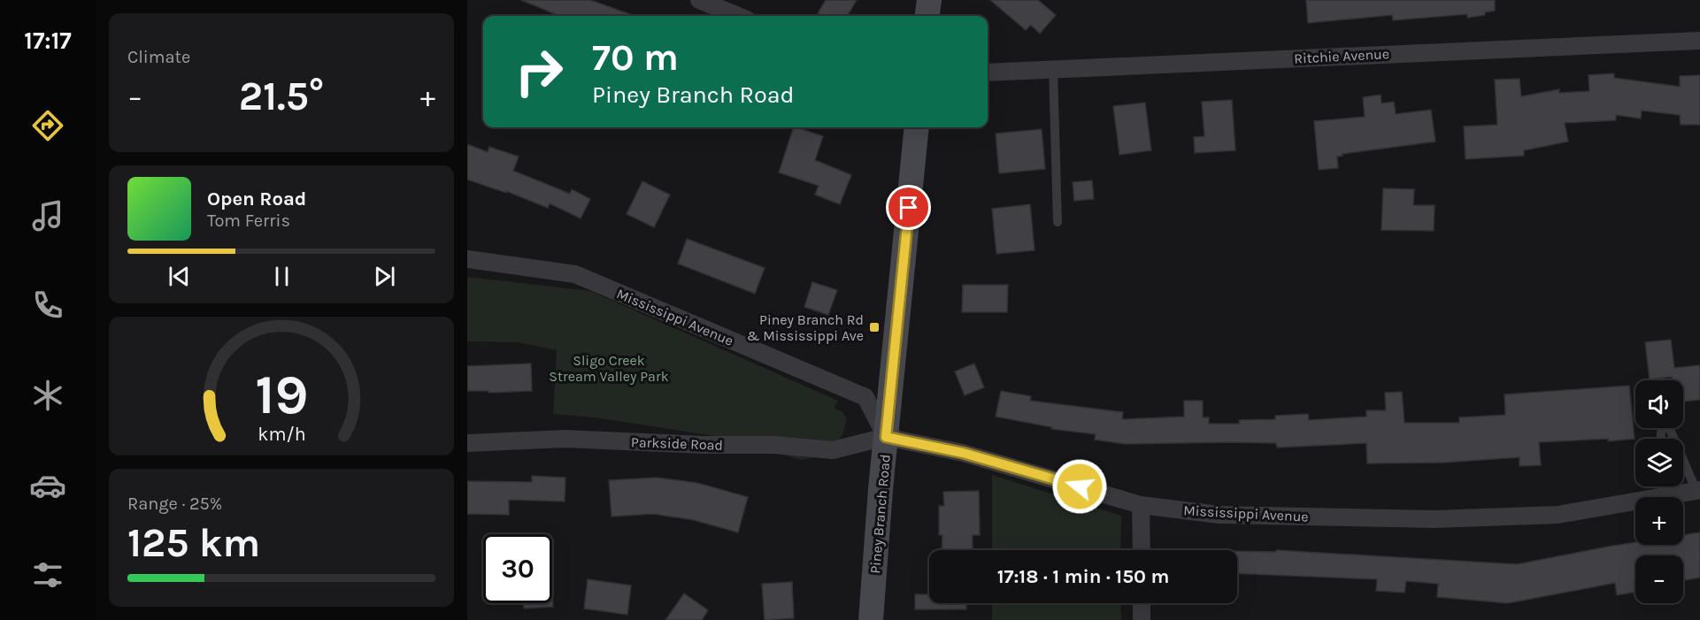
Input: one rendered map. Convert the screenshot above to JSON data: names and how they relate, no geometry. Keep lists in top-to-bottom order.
{
  "streets": {
    "main road": ["Piney Branch Road"],
    "street": ["Ritchie Avenue", "Mississippi Avenue", "Parkside Road"]
  },
  "crossings": [
    ["Mississippi Avenue", "Parkside Road"],
    ["Mississippi Avenue", "Piney Branch Road"],
    ["Parkside Road", "Piney Branch Road"]
  ],
  "parks": ["Sligo Creek Stream Valley Park"],
  "places": {
    "transit": ["Piney Branch Rd & Mississippi Ave"]
  },
  "page": {
    "tabs": "17:17",
    "tile": [
      "Climate",
      ["Range · 25%", "125 km"]
    ],
    "turn": ["70 m", "Piney Branch Road"],
    "heat": ["−", "21.5°", "+"],
    "song": ["Open Road", "Tom Ferris"],
    "map_buttons": ["+", "−"],
    "limit": "30",
    "trip": "17:18 · 1 min · 150 m",
    "gauge": ["19", "km/h"]
  }
}
